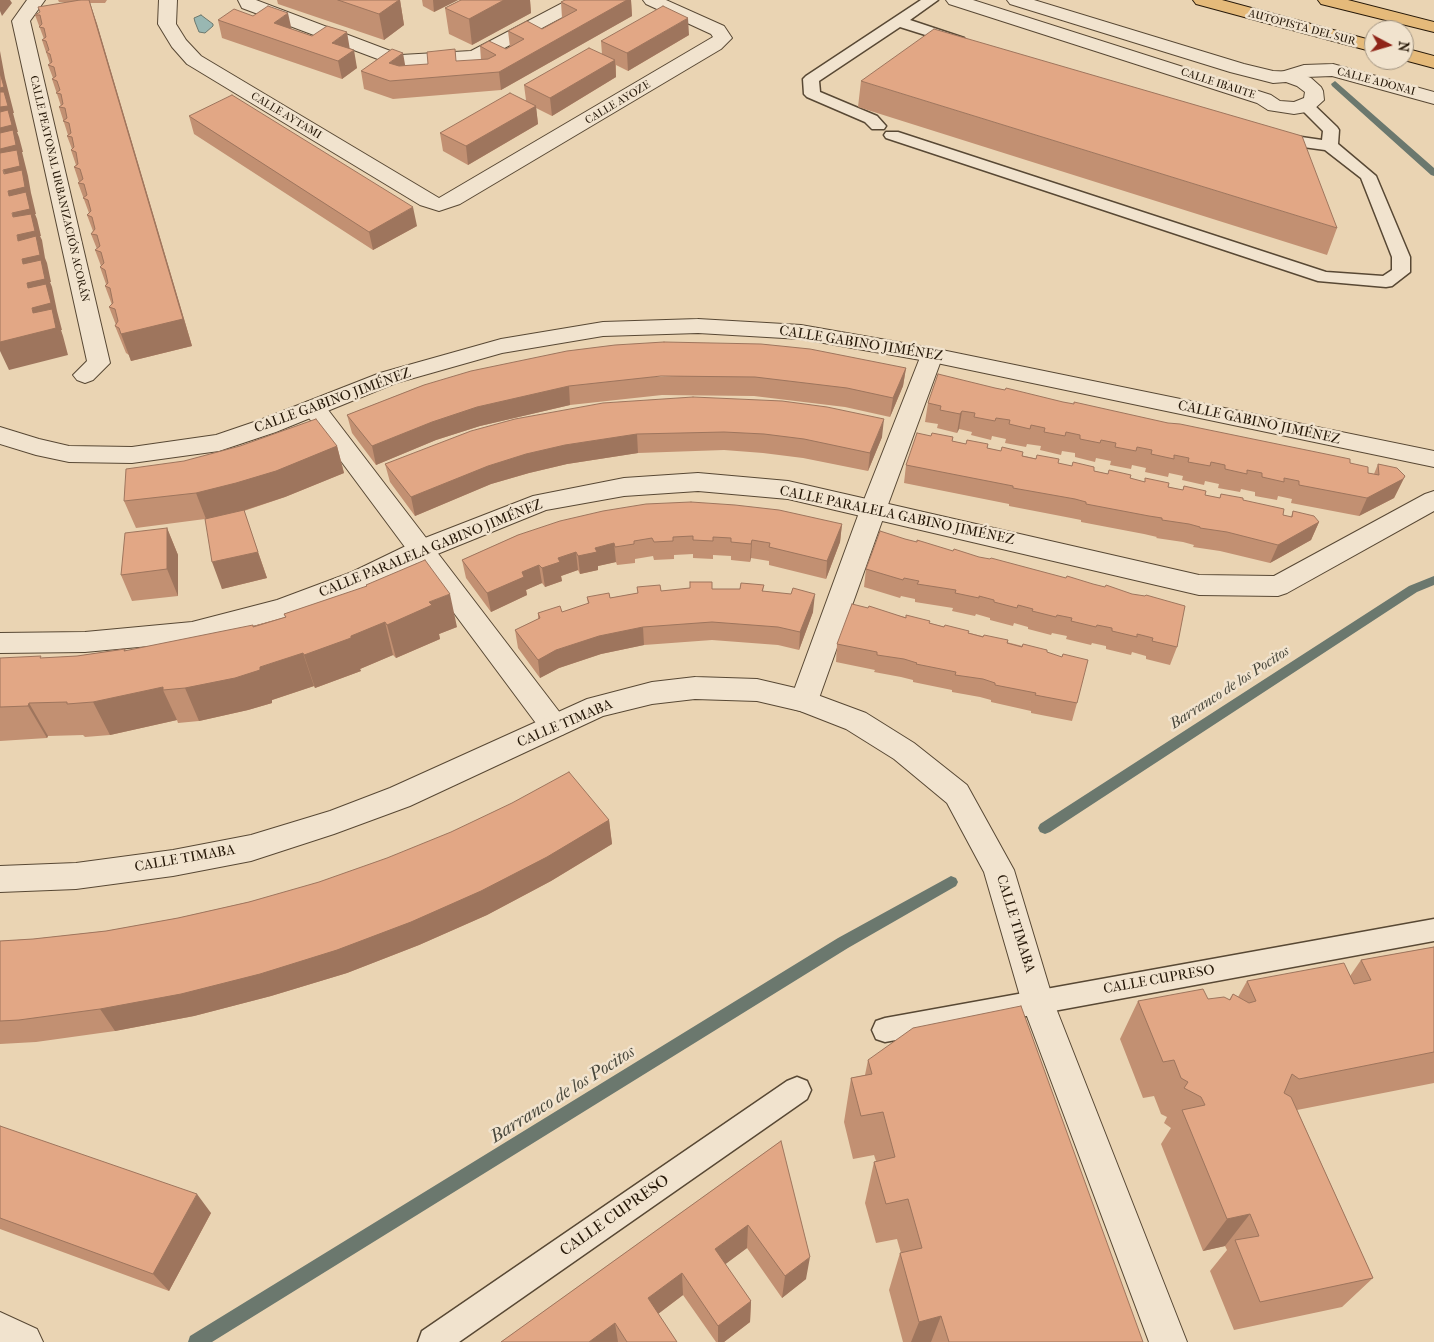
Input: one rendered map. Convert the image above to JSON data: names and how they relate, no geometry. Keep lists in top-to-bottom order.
{
  "streets": {
    "highway": ["AUTOPISTA DEL SUR"],
    "street": [
      "CALLE ADONAI",
      "CALLE IBAUTE",
      "CALLE AYOZE",
      "CALLE AYTAMI",
      "CALLE PEATONAL URBANIZACIÓN ACORÁN",
      "CALLE GABINO JIMÉNEZ",
      "CALLE PARALELA GABINO JIMÉNEZ",
      "CALLE TIMABA"
    ],
    "lane": ["CALLE CUPRESO"]
  },
  "crossings": [
    ["CALLE ADONAI", "CALLE IBAUTE"],
    ["CALLE AYOZE", "CALLE AYTAMI"],
    ["CALLE TIMABA", "CALLE CUPRESO"]
  ],
  "water": ["Barranco de los Pocitos"],
  "north": "right"
}
